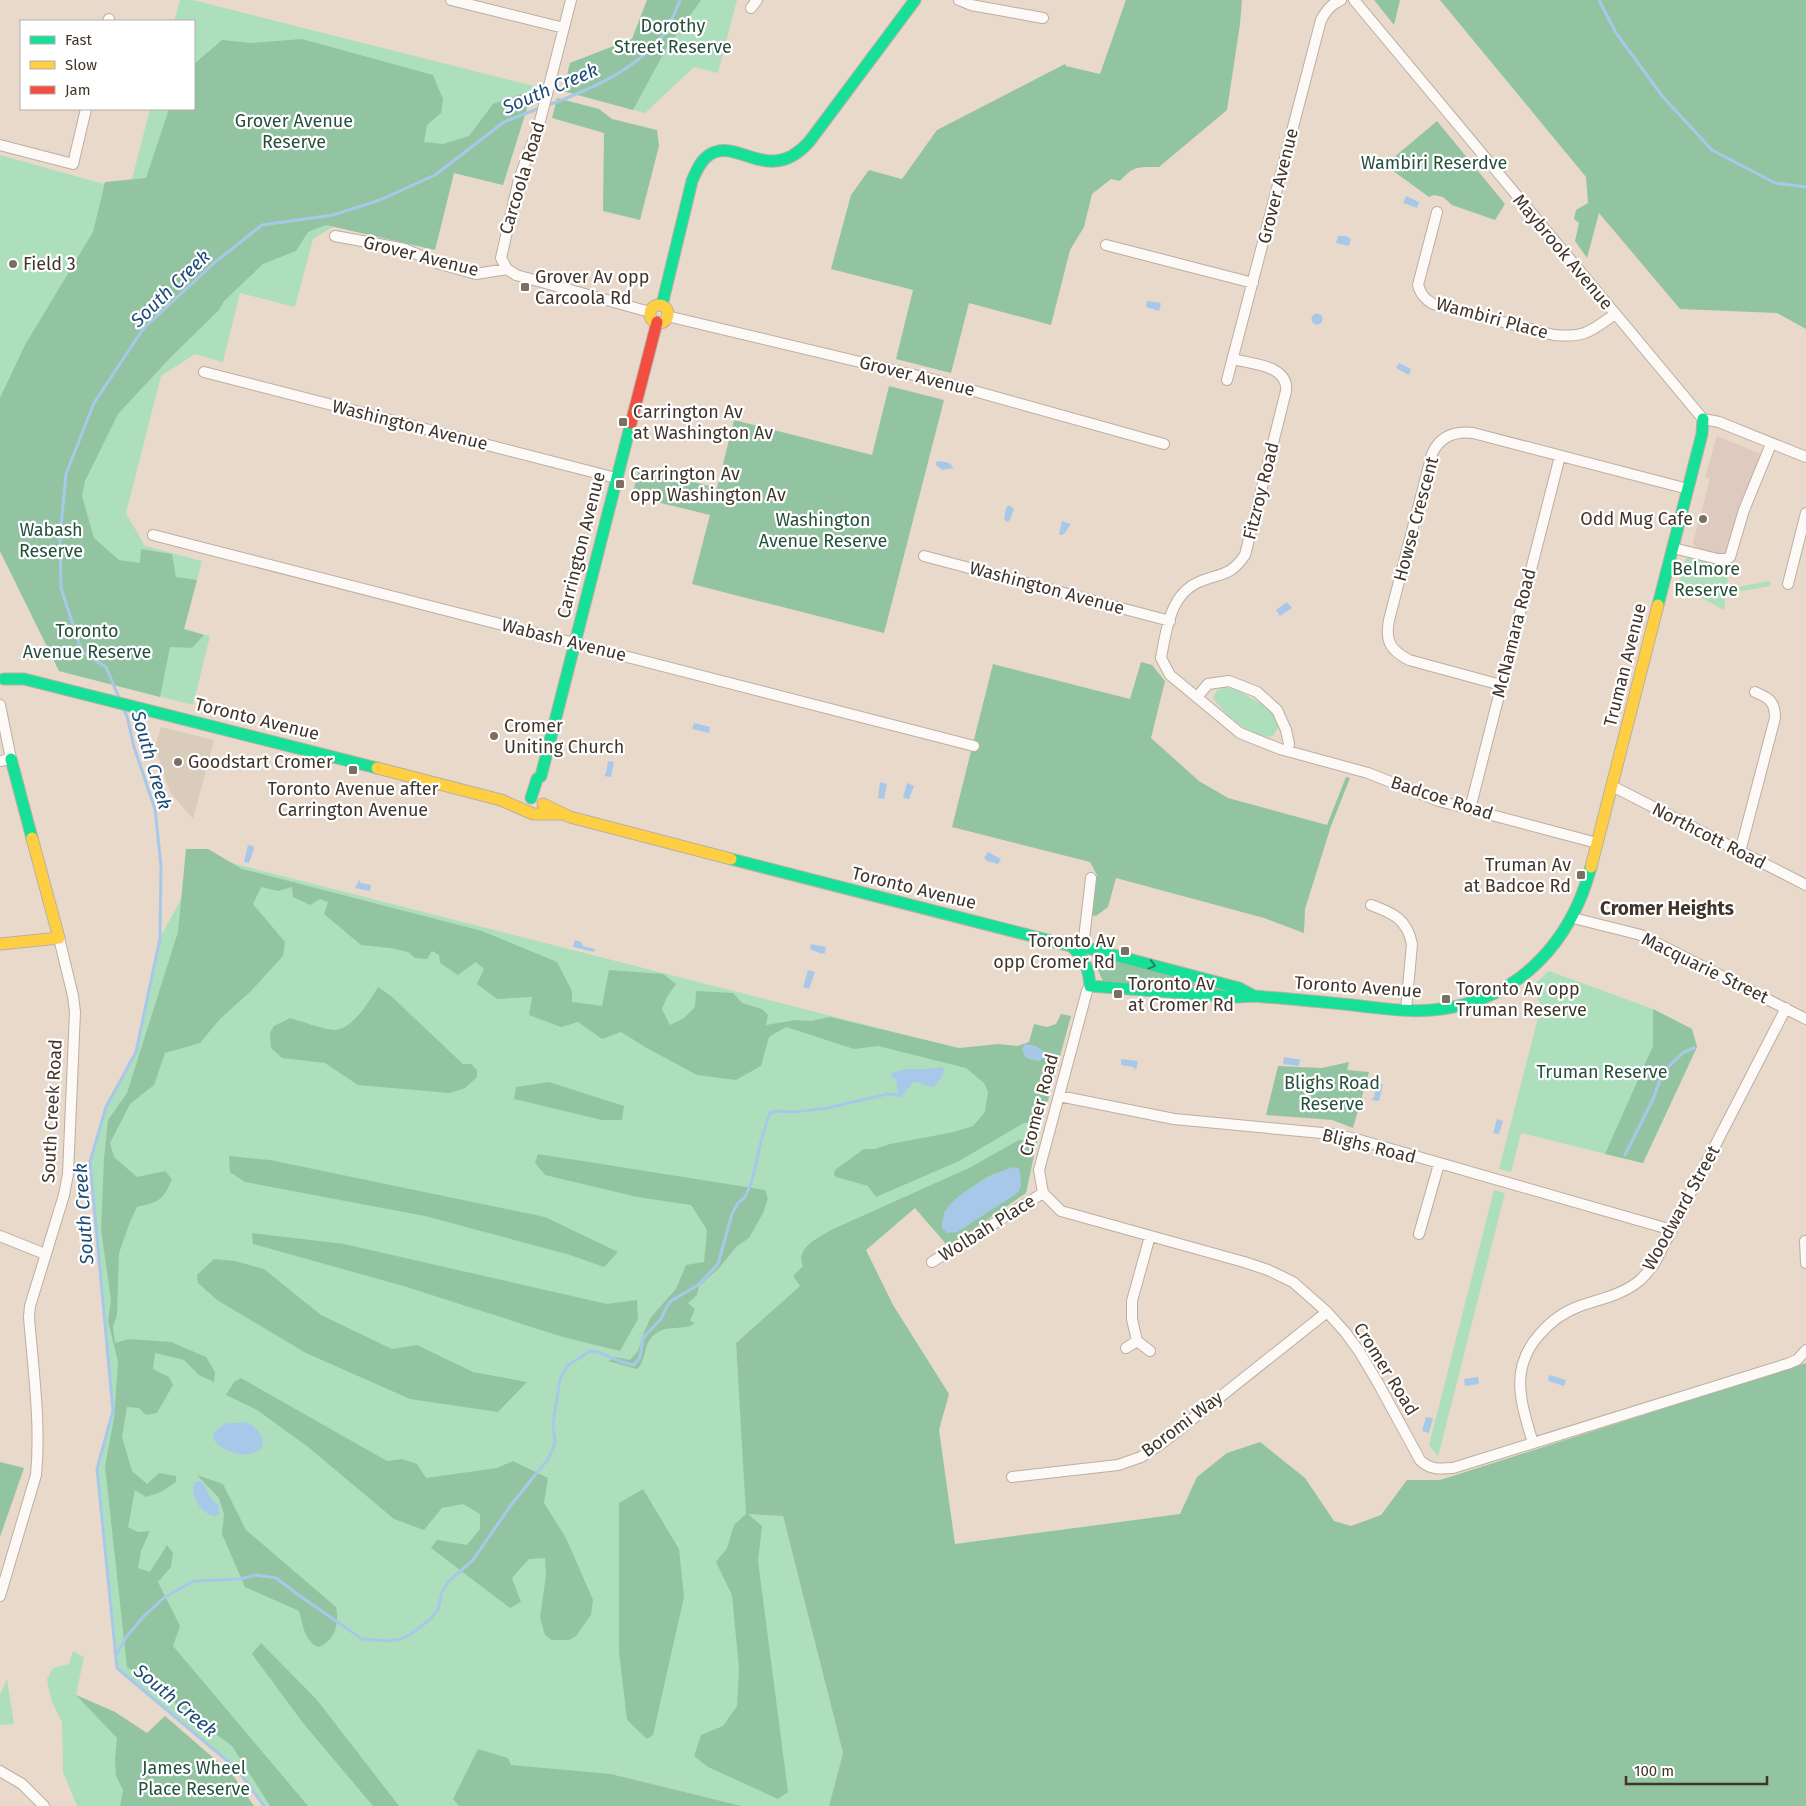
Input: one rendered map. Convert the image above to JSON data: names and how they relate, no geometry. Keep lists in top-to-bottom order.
{
  "streets": {
    "street": [
      "Carcoola Road",
      "Grover Avenue",
      "Maybrook Avenue",
      "Wambiri Place",
      "Washington Avenue",
      "Fitzroy Road",
      "Howse Crescent",
      "Carrington Avenue",
      "McNamara Road",
      "Wabash Avenue",
      "Truman Avenue",
      "Toronto Avenue",
      "Badcoe Road",
      "Northcott Road",
      "Macquarie Street",
      "Cromer Road",
      "South Creek Road",
      "Blighs Road",
      "Woodward Street",
      "Wolbah Place",
      "Boromi Way"
    ]
  },
  "crossings": [
    ["Carcoola Road", "Grover Avenue"],
    ["Grover Avenue", "Fitzroy Road"],
    ["Grover Avenue", "Carrington Avenue"],
    ["Maybrook Avenue", "Wambiri Place"],
    ["Maybrook Avenue", "Truman Avenue"],
    ["Washington Avenue", "Fitzroy Road"],
    ["Washington Avenue", "Carrington Avenue"],
    ["Washington Avenue", "Badcoe Road"],
    ["Fitzroy Road", "Badcoe Road"],
    ["Howse Crescent", "McNamara Road"],
    ["Howse Crescent", "Truman Avenue"],
    ["Carrington Avenue", "Wabash Avenue"],
    ["Carrington Avenue", "Toronto Avenue"],
    ["McNamara Road", "Badcoe Road"],
    ["Truman Avenue", "Toronto Avenue"],
    ["Truman Avenue", "Badcoe Road"],
    ["Truman Avenue", "Northcott Road"],
    ["Truman Avenue", "Macquarie Street"],
    ["Toronto Avenue", "Macquarie Street"],
    ["Toronto Avenue", "Cromer Road"],
    ["Macquarie Street", "Woodward Street"],
    ["Cromer Road", "Blighs Road"],
    ["Cromer Road", "Woodward Street"],
    ["Cromer Road", "Wolbah Place"],
    ["Cromer Road", "Boromi Way"],
    ["Blighs Road", "Woodward Street"]
  ],
  "districts": ["Cromer Heights"],
  "water": ["South Creek"],
  "parks": [
    "Dorothy Street Reserve",
    "Grover Avenue Reserve",
    "Wambiri Reserdve",
    "Washington Avenue Reserve",
    "Wabash Reserve",
    "Belmore Reserve",
    "Toronto Avenue Reserve",
    "Truman Reserve",
    "Blighs Road Reserve",
    "James Wheel Place Reserve"
  ],
  "places": {
    "other": [
      "Field 3",
      "Odd Mug Cafe",
      "Cromer Uniting Church",
      "Goodstart Cromer"
    ],
    "transit": [
      "Grover Av opp Carcoola Rd",
      "Carrington Av at Washington Av",
      "Carrington Av opp Washington Av",
      "Toronto Avenue after Carrington Avenue",
      "Truman Av at Badcoe Rd",
      "Toronto Av opp Cromer Rd",
      "Toronto Av at Cromer Rd",
      "Toronto Av opp Truman Reserve"
    ]
  },
  "legend": ["Fast", "Slow", "Jam"],
  "scale_bar": "100 m"
}
